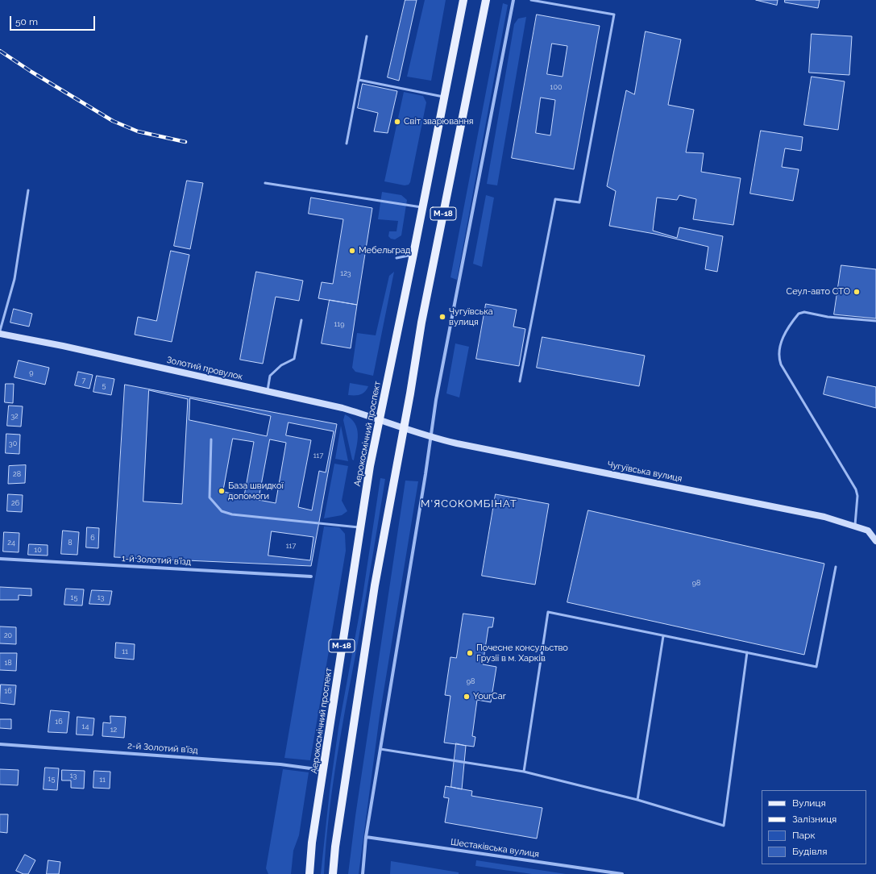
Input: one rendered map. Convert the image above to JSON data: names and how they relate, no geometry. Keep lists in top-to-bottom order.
{
  "streets": {
    "main road": ["М-18", "Аерокосмічний проспект"],
    "street": [
      "Золотий провулок",
      "Чугуївська вулиця",
      "1-й Золотий в’їзд",
      "2-й Золотий в’їзд",
      "Шестаківська вулиця"
    ]
  },
  "crossings": [
    ["М-18", "Золотий провулок"],
    ["М-18", "Чугуївська вулиця"],
    ["Золотий провулок", "Аерокосмічний проспект"],
    ["Золотий провулок", "Чугуївська вулиця"],
    ["Аерокосмічний проспект", "2-й Золотий в’їзд"]
  ],
  "districts": ["М'ЯСОКОМБІНАТ"],
  "places": [
    "Світ зварювання",
    "Мебельград",
    "Сеул-авто СТО",
    "Чугуївська вулиця",
    "База швидкої допомоги",
    "Почесне консульство Грузії в м. Харків",
    "YourCar"
  ],
  "house_numbers": [
    "100",
    "123",
    "119",
    "9",
    "7",
    "5",
    "32",
    "30",
    "117",
    "28",
    "26",
    "6",
    "24",
    "8",
    "117",
    "10",
    "98",
    "15",
    "13",
    "20",
    "11",
    "18",
    "98",
    "16",
    "16",
    "14",
    "12",
    "13",
    "15",
    "11"
  ],
  "legend": [
    "Вулиця",
    "Залізниця",
    "Парк",
    "Будівля"
  ],
  "scale_bar": "50 m"
}
